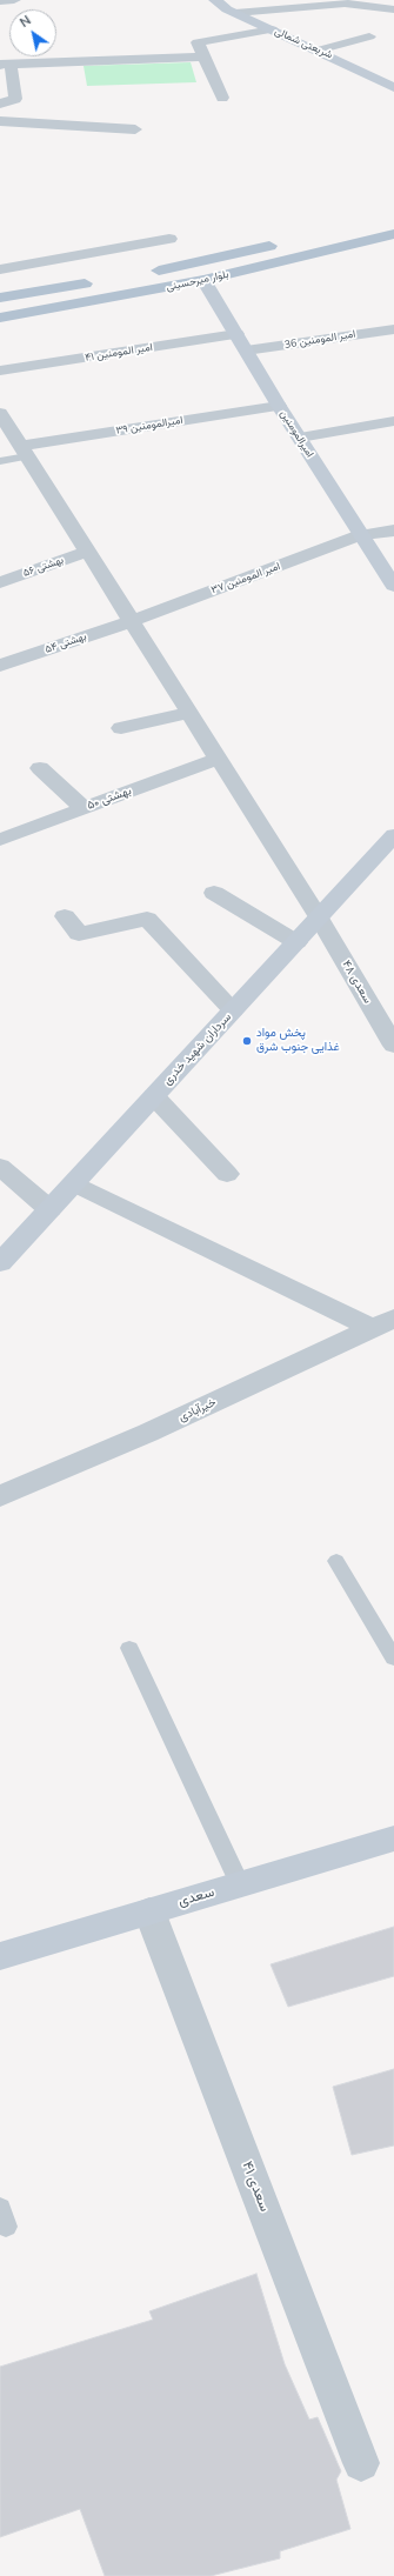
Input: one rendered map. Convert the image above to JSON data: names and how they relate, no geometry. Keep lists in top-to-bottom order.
{
  "streets": {
    "main road": ["بلوار میرحسینی"],
    "street": [
      "شریعتی شمالی",
      "امیر المومنین 36",
      "امیر المومنین ۴۱",
      "امیرالمومنین ۳۹",
      "امیرالمومنین",
      "بهشتی ۵۶",
      "امیر المومنین ۳۷",
      "بهشتی ۵۴",
      "بهشتی ۵۰",
      "سعدی ۴۸",
      "سرداران شهید خدری",
      "خیرآبادی",
      "سعدی",
      "سعدی ۴۱"
    ]
  },
  "crossings": [
    ["بلوار میرحسینی", "امیرالمومنین"],
    ["امیر المومنین 36", "امیرالمومنین"],
    ["امیر المومنین ۴۱", "امیرالمومنین"],
    ["امیرالمومنین ۳۹", "امیرالمومنین"],
    ["امیرالمومنین ۳۹", "سعدی ۴۸"],
    ["امیرالمومنین", "امیر المومنین ۳۷"],
    ["بهشتی ۵۶", "سعدی ۴۸"],
    ["امیر المومنین ۳۷", "بهشتی ۵۴"],
    ["امیر المومنین ۳۷", "سعدی ۴۸"],
    ["بهشتی ۵۴", "سعدی ۴۸"],
    ["بهشتی ۵۰", "سعدی ۴۸"],
    ["سعدی ۴۸", "سرداران شهید خدری"],
    ["سعدی", "سعدی ۴۱"]
  ],
  "places": ["پخش مواد غذایی جنوب شرق"],
  "north": "top left"
}
